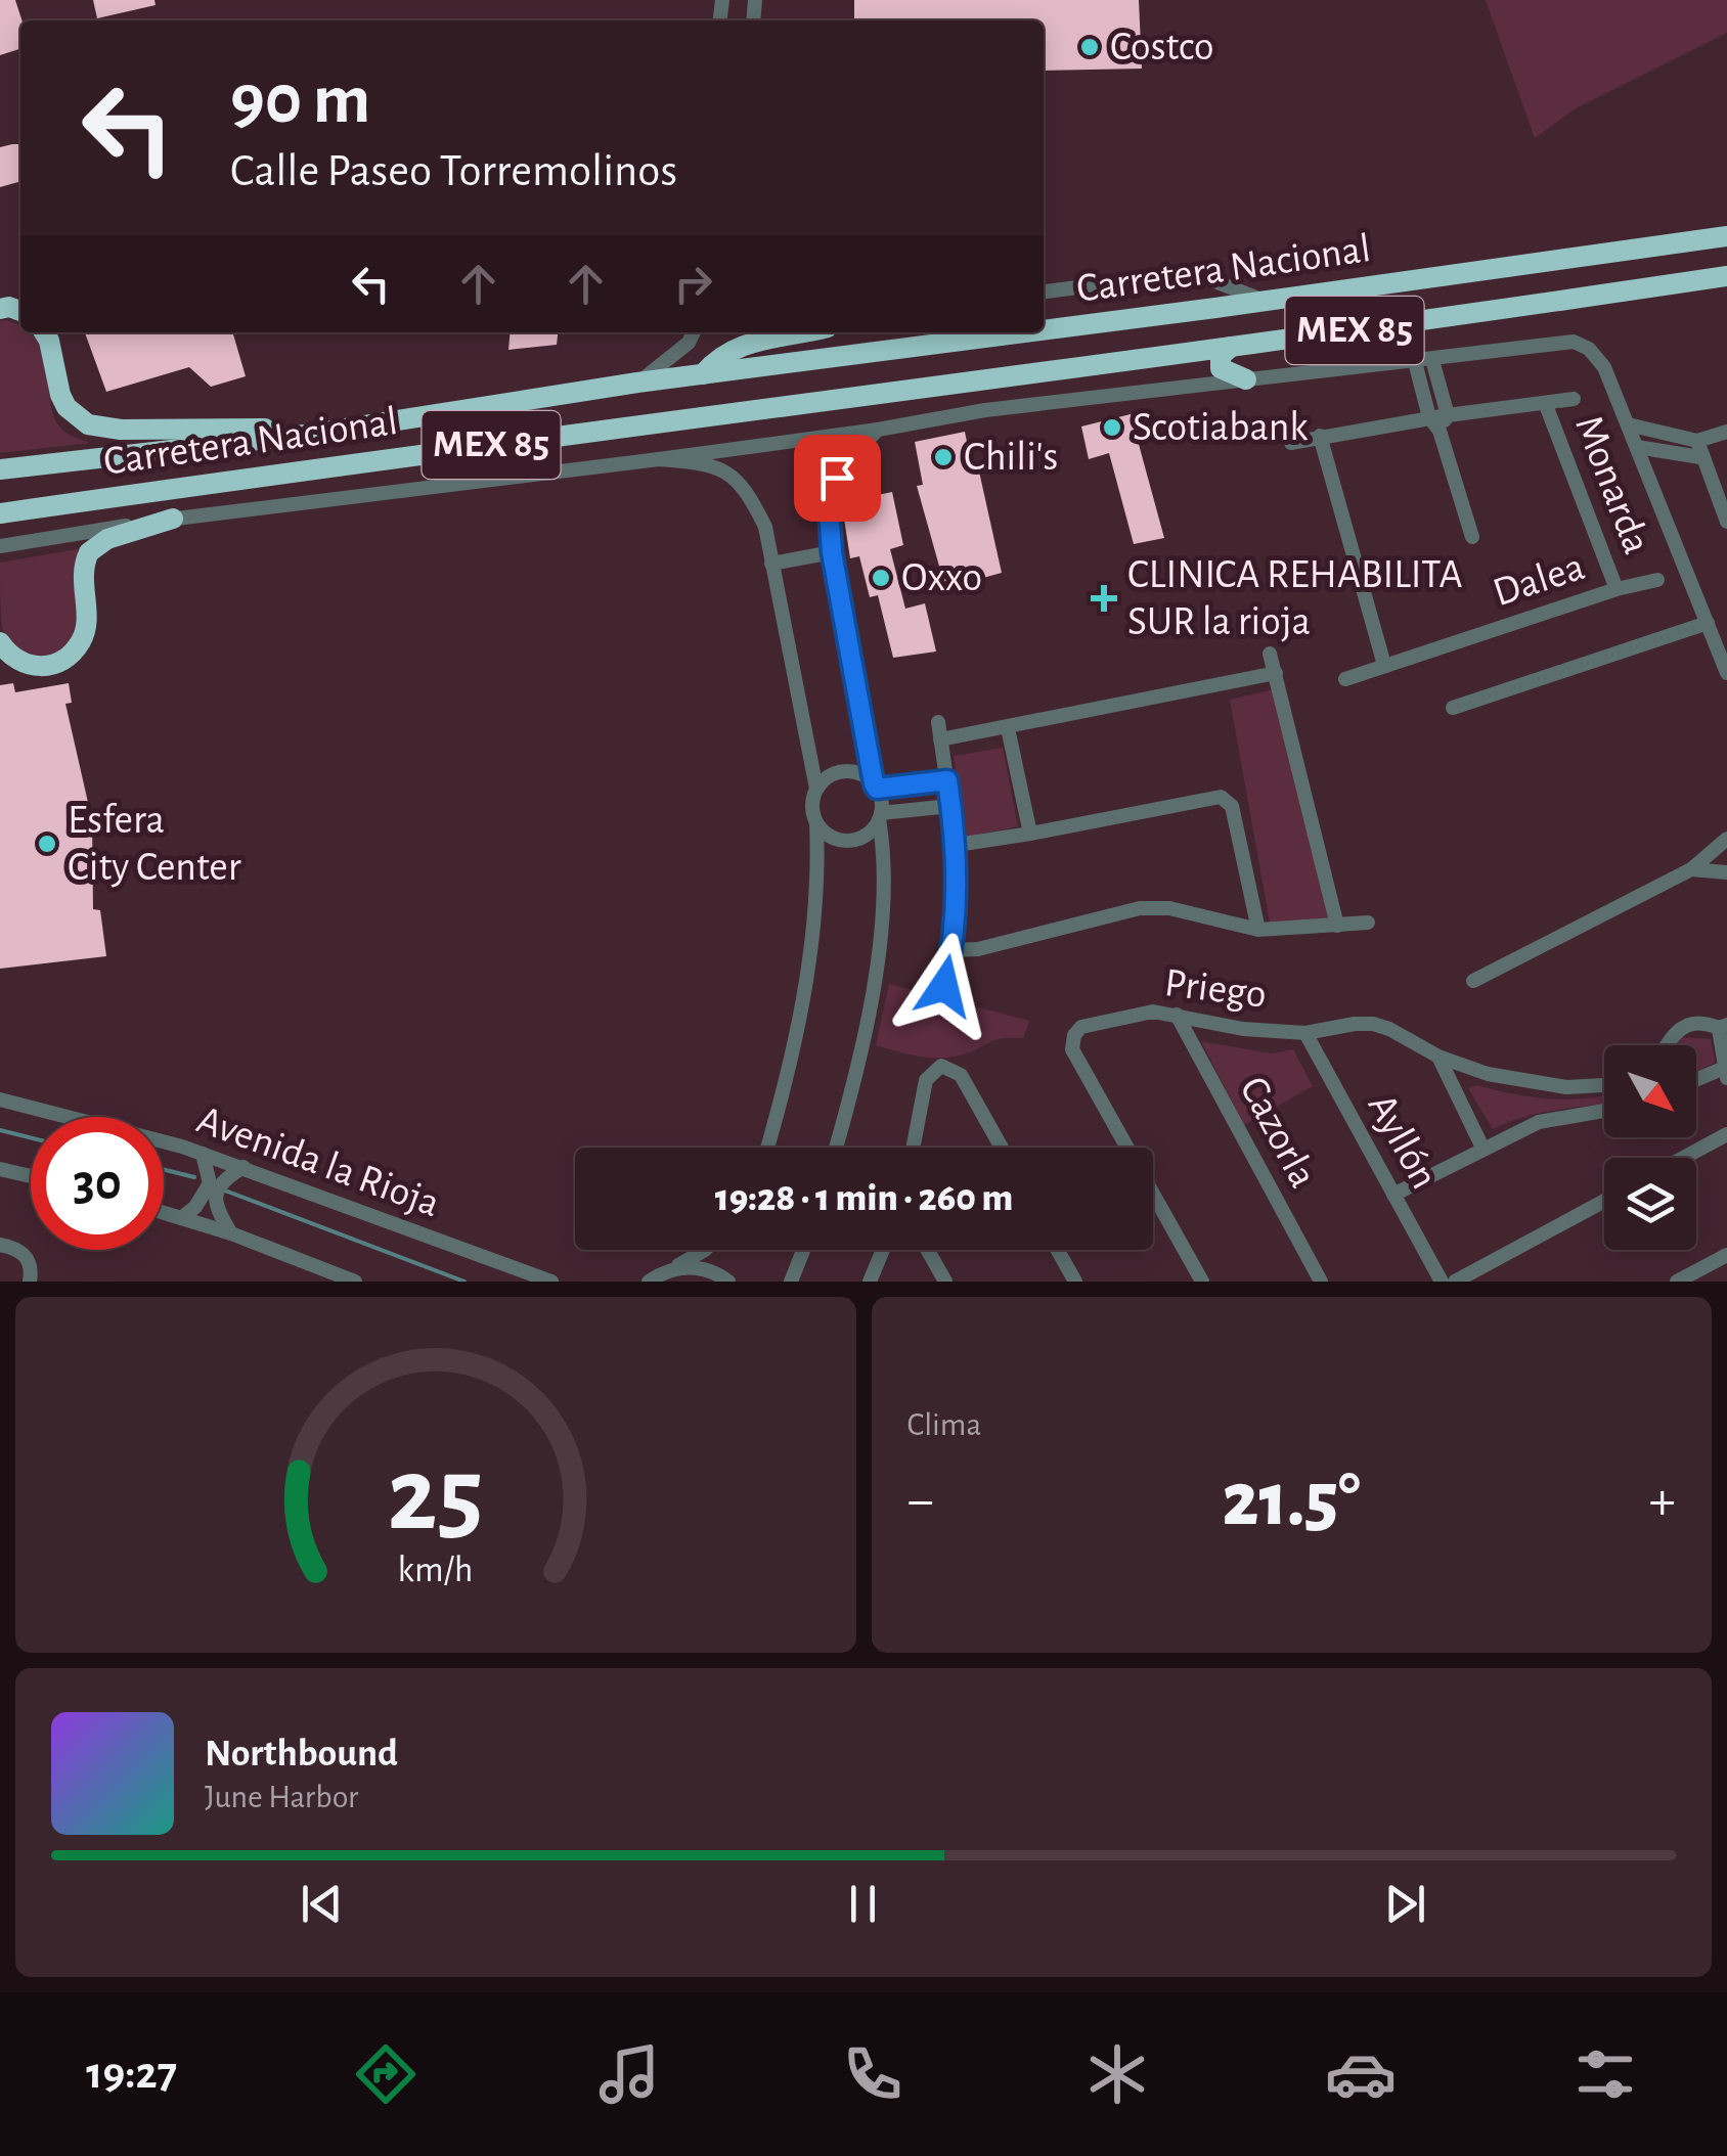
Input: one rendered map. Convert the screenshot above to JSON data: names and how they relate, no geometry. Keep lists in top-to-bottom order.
{
  "streets": {
    "highway": ["Carretera Nacional", "MEX 85"],
    "street": [
      "Monarda",
      "Dalea",
      "Priego",
      "Cazorla",
      "Ayllón",
      "Avenida la Rioja"
    ]
  },
  "crossings": [
    ["Monarda", "Dalea"],
    ["Priego", "Cazorla"],
    ["Priego", "Ayllón"]
  ],
  "places": {
    "other": [
      "Costco",
      "Scotiabank",
      "Chili's",
      "Oxxo",
      "Esfera City Center"
    ],
    "health": ["CLINICA REHABILITA SUR la rioja"]
  },
  "north": "bottom right",
  "page": {
    "turn": ["90 m", "Calle Paseo Torremolinos"],
    "limit": "30",
    "trip": "19:28 · 1 min · 260 m",
    "tile": "Clima",
    "heat": ["−", "21.5°", "+"],
    "song": ["Northbound", "June Harbor"],
    "tabs": "19:27",
    "gauge": ["25", "km/h"]
  }
}
